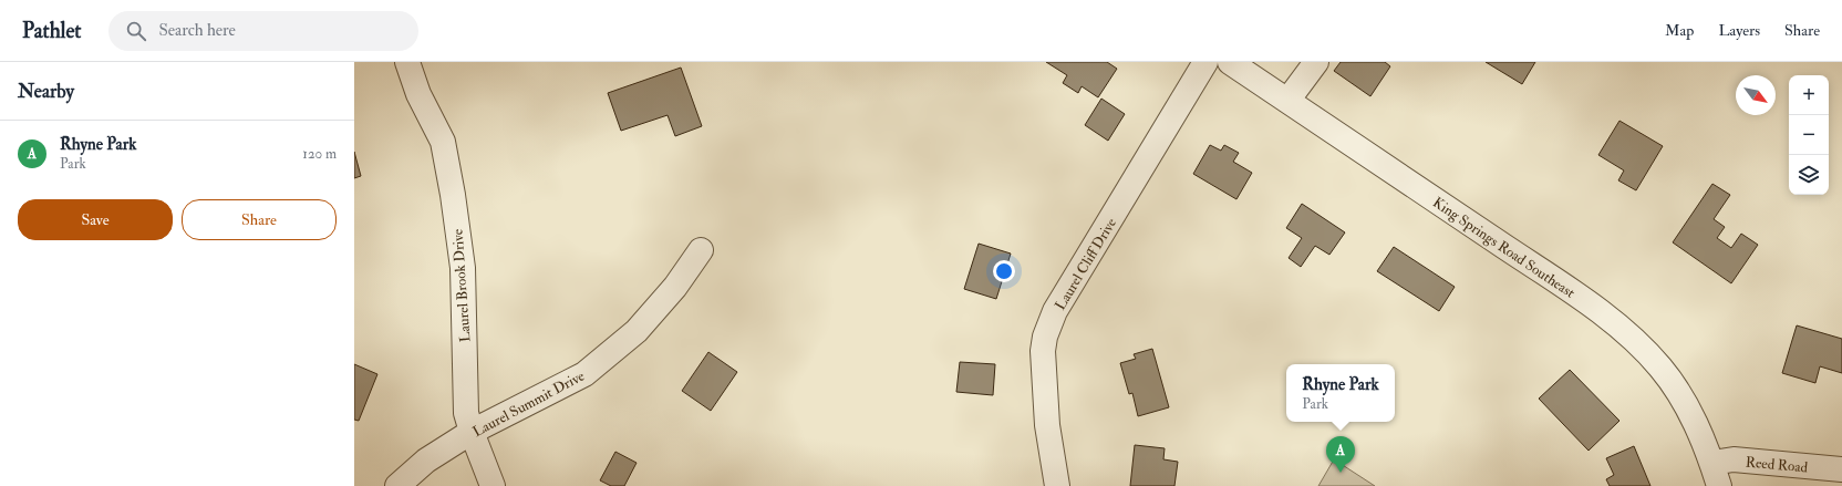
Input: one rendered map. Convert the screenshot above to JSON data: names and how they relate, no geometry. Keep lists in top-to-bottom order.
{
  "streets": {
    "street": [
      "King Springs Road Southeast",
      "Laurel Cliff Drive",
      "Laurel Brook Drive",
      "Laurel Summit Drive",
      "Reed Road"
    ]
  },
  "crossings": [
    ["King Springs Road Southeast", "Reed Road"],
    ["Laurel Brook Drive", "Laurel Summit Drive"]
  ],
  "north": "bottom right",
  "page": {
    "header": "Pathlet",
    "search": "Search here",
    "nav": ["Map", "Layers", "Share"],
    "heading": "Nearby",
    "map_buttons": ["+", "−"],
    "list": [
      {
        "mark": "A",
        "name": "Rhyne Park",
        "note": "Park",
        "value": "120 m"
      }
    ],
    "buttons": ["Save", "Share"],
    "popup": ["Rhyne Park", "Park"],
    "pins": "A"
  }
}
